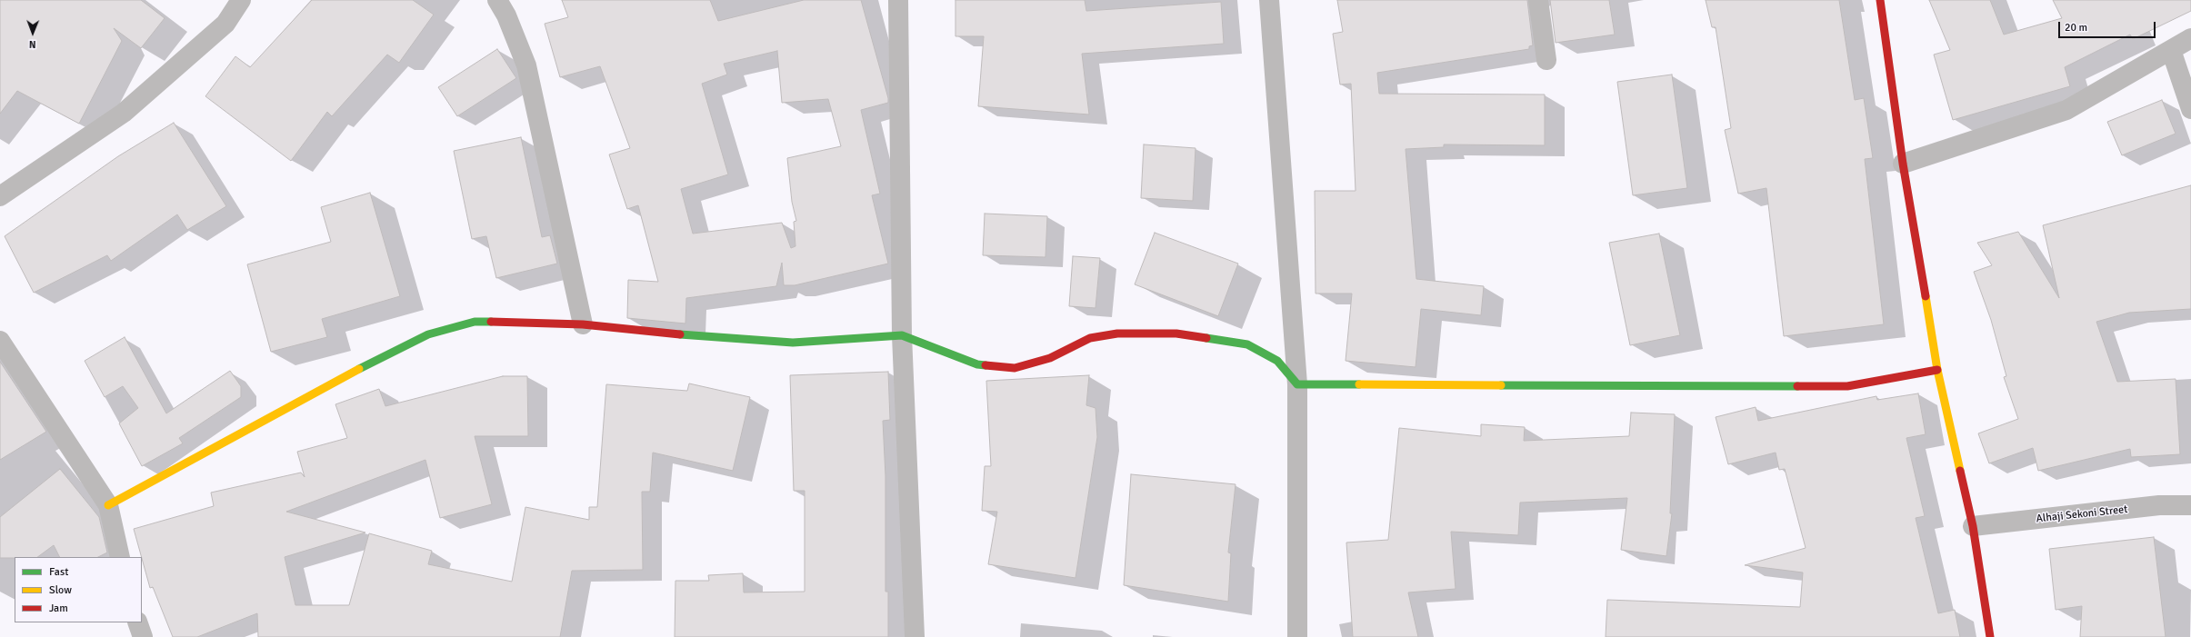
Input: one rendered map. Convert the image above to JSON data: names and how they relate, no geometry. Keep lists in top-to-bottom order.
{
  "streets": {
    "street": ["Alhaji Sekoni Street"]
  },
  "legend": ["Fast", "Slow", "Jam"],
  "scale_bar": "20 m",
  "north": "bottom"
}
